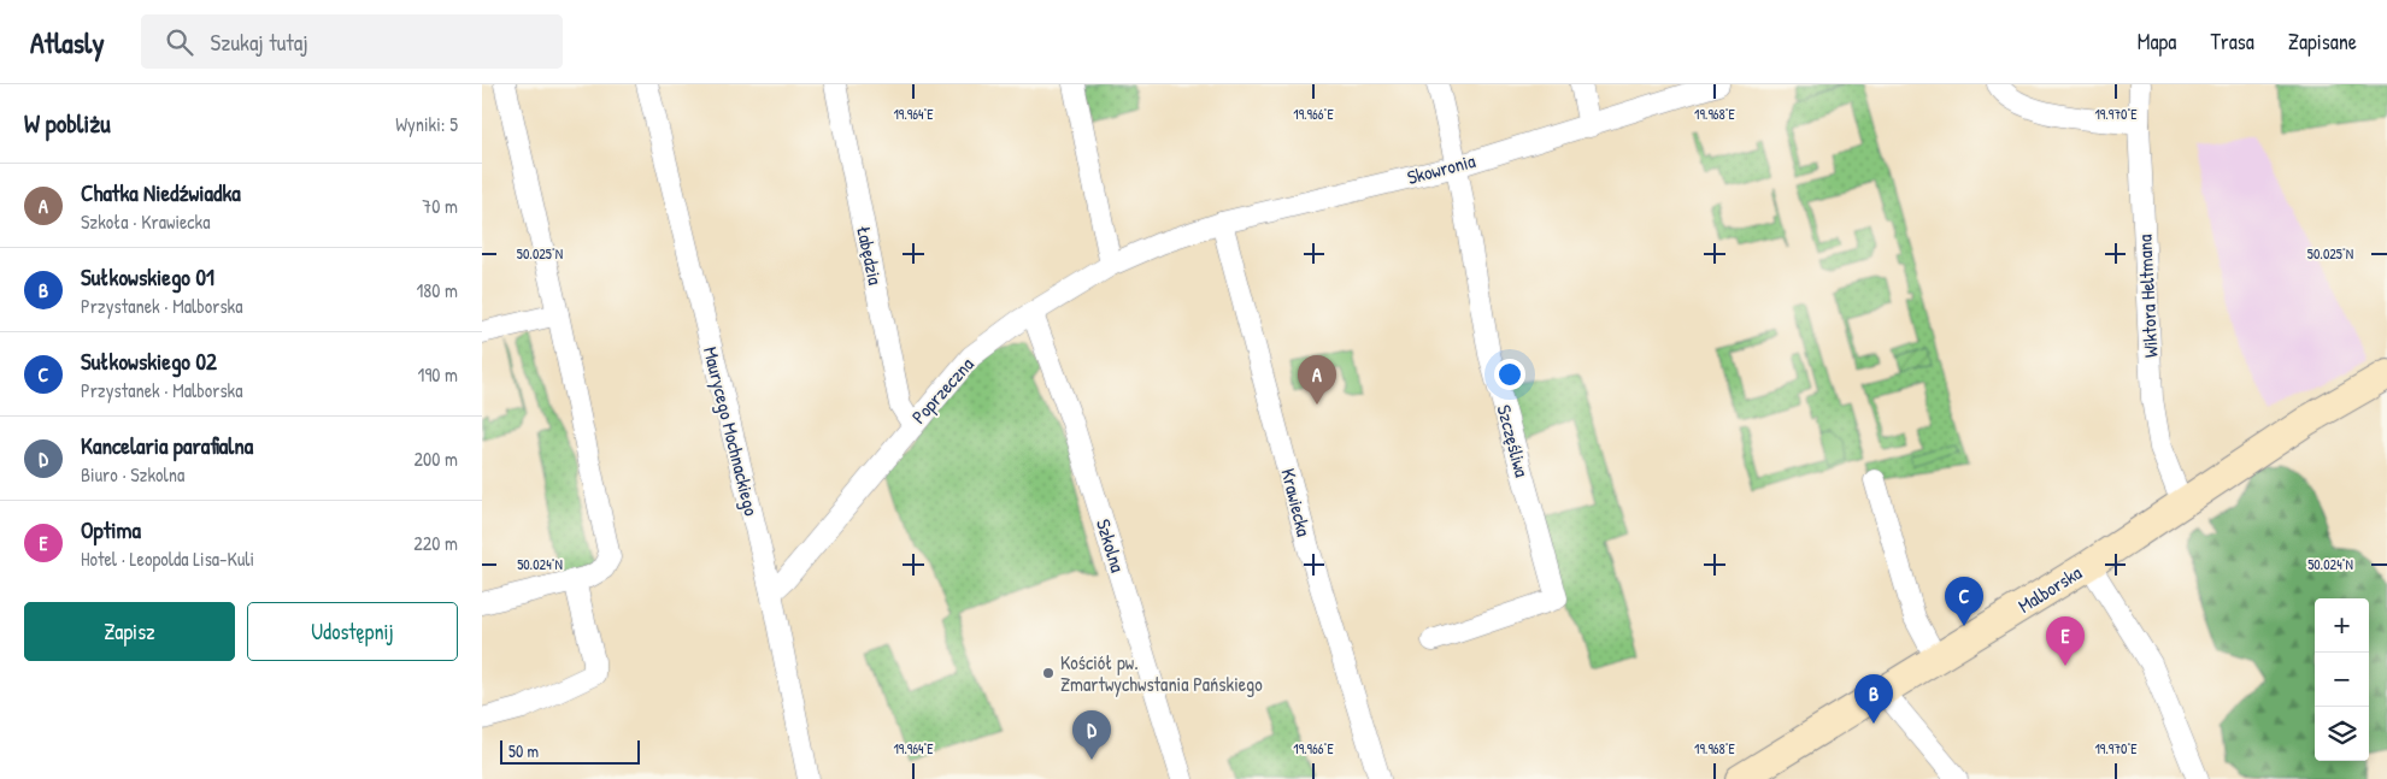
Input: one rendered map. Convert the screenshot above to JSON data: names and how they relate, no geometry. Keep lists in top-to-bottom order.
{
  "streets": {
    "street": [
      "Skowronia",
      "Łabędzia",
      "Wiktora Heltmana",
      "Poprzeczna",
      "Maurycego Mochnackiego",
      "Szczęśliwa",
      "Krawiecka",
      "Szkolna",
      "Malborska"
    ]
  },
  "crossings": [
    ["Skowronia", "Poprzeczna"],
    ["Skowronia", "Szczęśliwa"],
    ["Skowronia", "Krawiecka"],
    ["Łabędzia", "Poprzeczna"],
    ["Wiktora Heltmana", "Malborska"],
    ["Poprzeczna", "Maurycego Mochnackiego"],
    ["Poprzeczna", "Szkolna"]
  ],
  "places": ["Kościół pw. Zmartwychwstania Pańskiego"],
  "scale_bar": "50 m",
  "page": {
    "header": "Atlasly",
    "search": "Szukaj tutaj",
    "nav": ["Mapa", "Trasa", "Zapisane"],
    "heading": ["W pobliżu", "Wyniki: 5"],
    "list": [
      {
        "mark": "A",
        "name": "Chatka Niedźwiadka",
        "note": "Szkoła · Krawiecka",
        "value": "70 m"
      },
      {
        "mark": "B",
        "name": "Sułkowskiego 01",
        "note": "Przystanek · Malborska",
        "value": "180 m"
      },
      {
        "mark": "C",
        "name": "Sułkowskiego 02",
        "note": "Przystanek · Malborska",
        "value": "190 m"
      },
      {
        "mark": "D",
        "name": "Kancelaria parafialna",
        "note": "Biuro · Szkolna",
        "value": "200 m"
      },
      {
        "mark": "E",
        "name": "Optima",
        "note": "Hotel · Leopolda Lisa-Kuli",
        "value": "220 m"
      }
    ],
    "pins": [
      "A",
      "C",
      "E",
      "B",
      "D"
    ],
    "buttons": ["Zapisz", "Udostępnij"],
    "map_buttons": ["+", "−"],
    "scale": "50 m"
  },
  "coordinates": [
    "19.964°E",
    "19.966°E",
    "19.968°E",
    "19.970°E",
    "50.025°N",
    "50.024°N"
  ]
}
